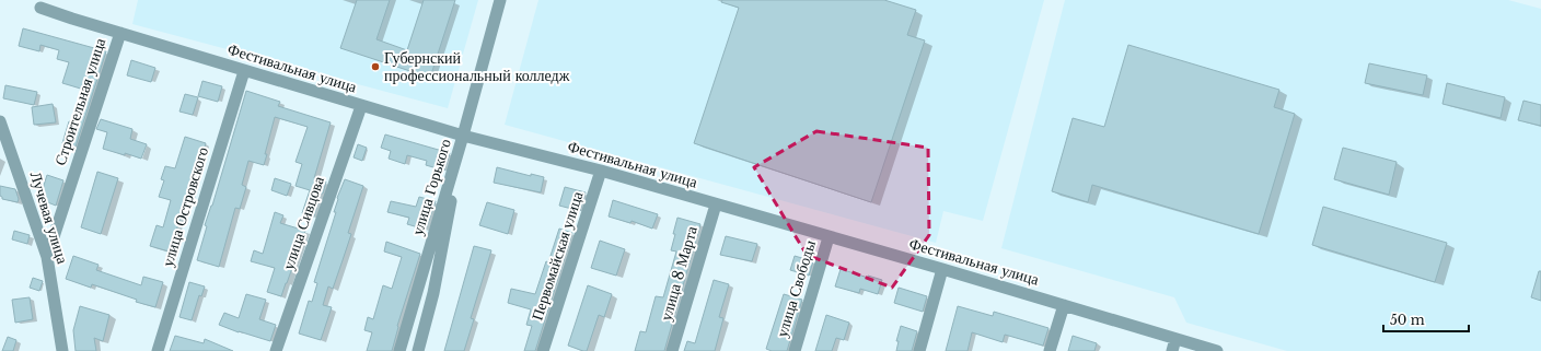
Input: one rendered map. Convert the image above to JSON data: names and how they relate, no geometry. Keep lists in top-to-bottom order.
{
  "streets": {
    "street": [
      "Фестивальная улица",
      "Строительная улица",
      "улица Горького",
      "улица Островского",
      "Лучевая улица",
      "улица Сивцова",
      "Первомайская улица",
      "улица 8 Марта",
      "улица Свободы"
    ]
  },
  "crossings": [
    ["Фестивальная улица", "Строительная улица"],
    ["Фестивальная улица", "улица Горького"],
    ["Фестивальная улица", "улица Островского"],
    ["Фестивальная улица", "улица Сивцова"],
    ["Фестивальная улица", "Первомайская улица"],
    ["Фестивальная улица", "улица 8 Марта"],
    ["Фестивальная улица", "улица Свободы"],
    ["Строительная улица", "Лучевая улица"]
  ],
  "places": ["Губернский профессиональный колледж"],
  "scale_bar": "50 m"
}
